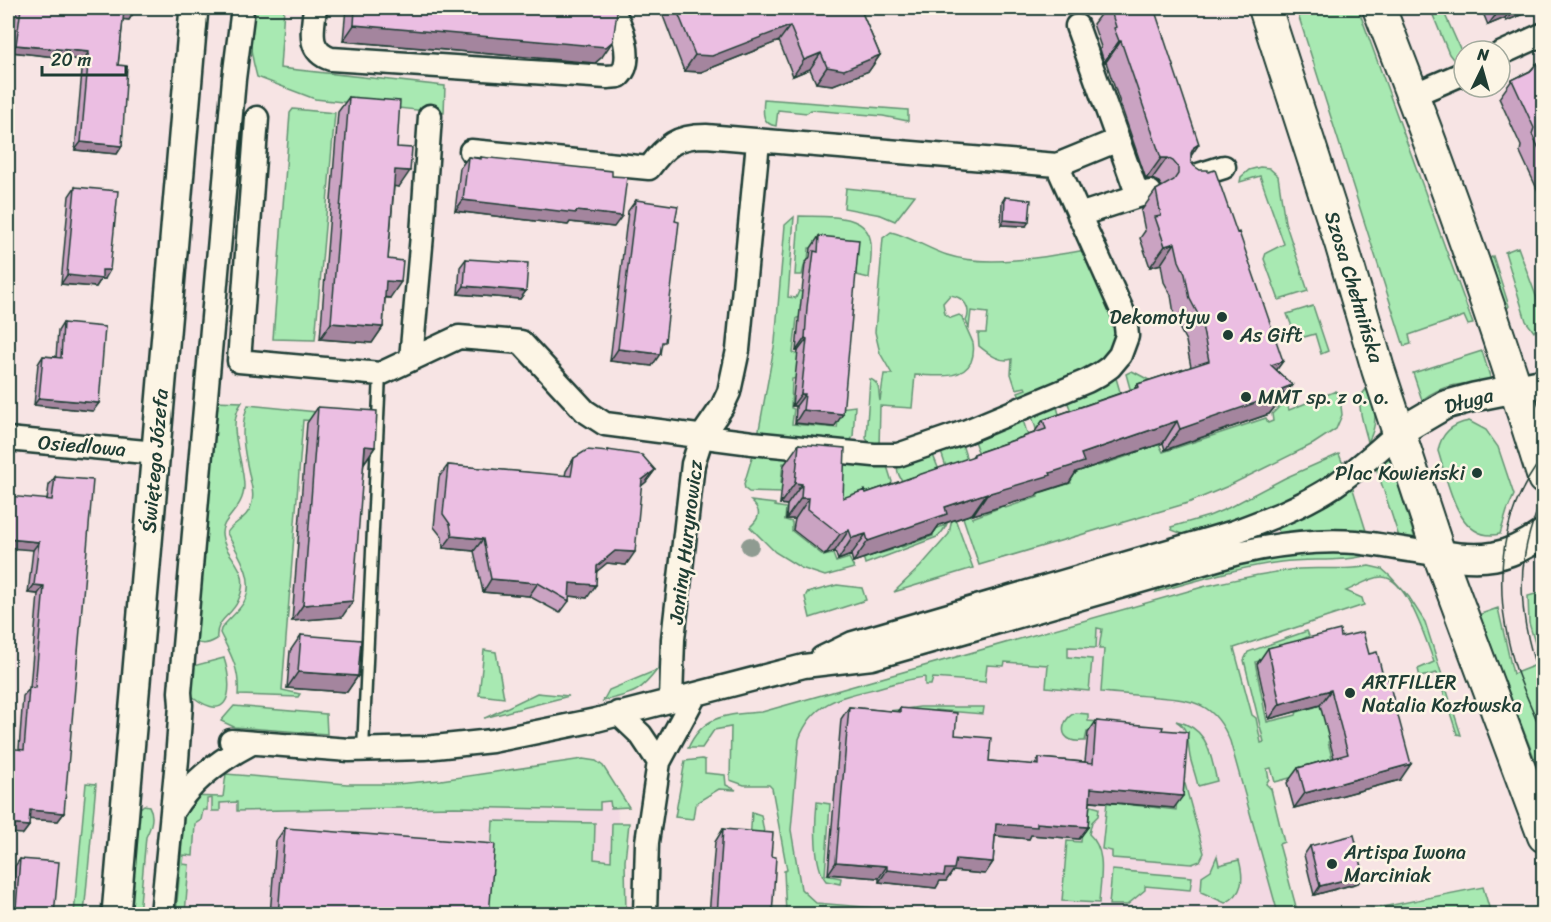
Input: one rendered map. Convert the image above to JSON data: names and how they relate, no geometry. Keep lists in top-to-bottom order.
{
  "streets": {
    "main road": ["Szosa Chełmińska"],
    "street": [
      "Długa",
      "Osiedlowa",
      "Świętego Józefa",
      "Janiny Hurynowicz"
    ]
  },
  "crossings": [
    ["Szosa Chełmińska", "Długa"],
    ["Osiedlowa", "Świętego Józefa"]
  ],
  "places": [
    "Dekomotyw",
    "As Gift",
    "MMT sp. z o. o.",
    "Plac Kowieński",
    "ARTFILLER Natalia Kozłowska",
    "Artispa Iwona Marciniak"
  ],
  "scale_bar": "20 m",
  "north": "top"
}
